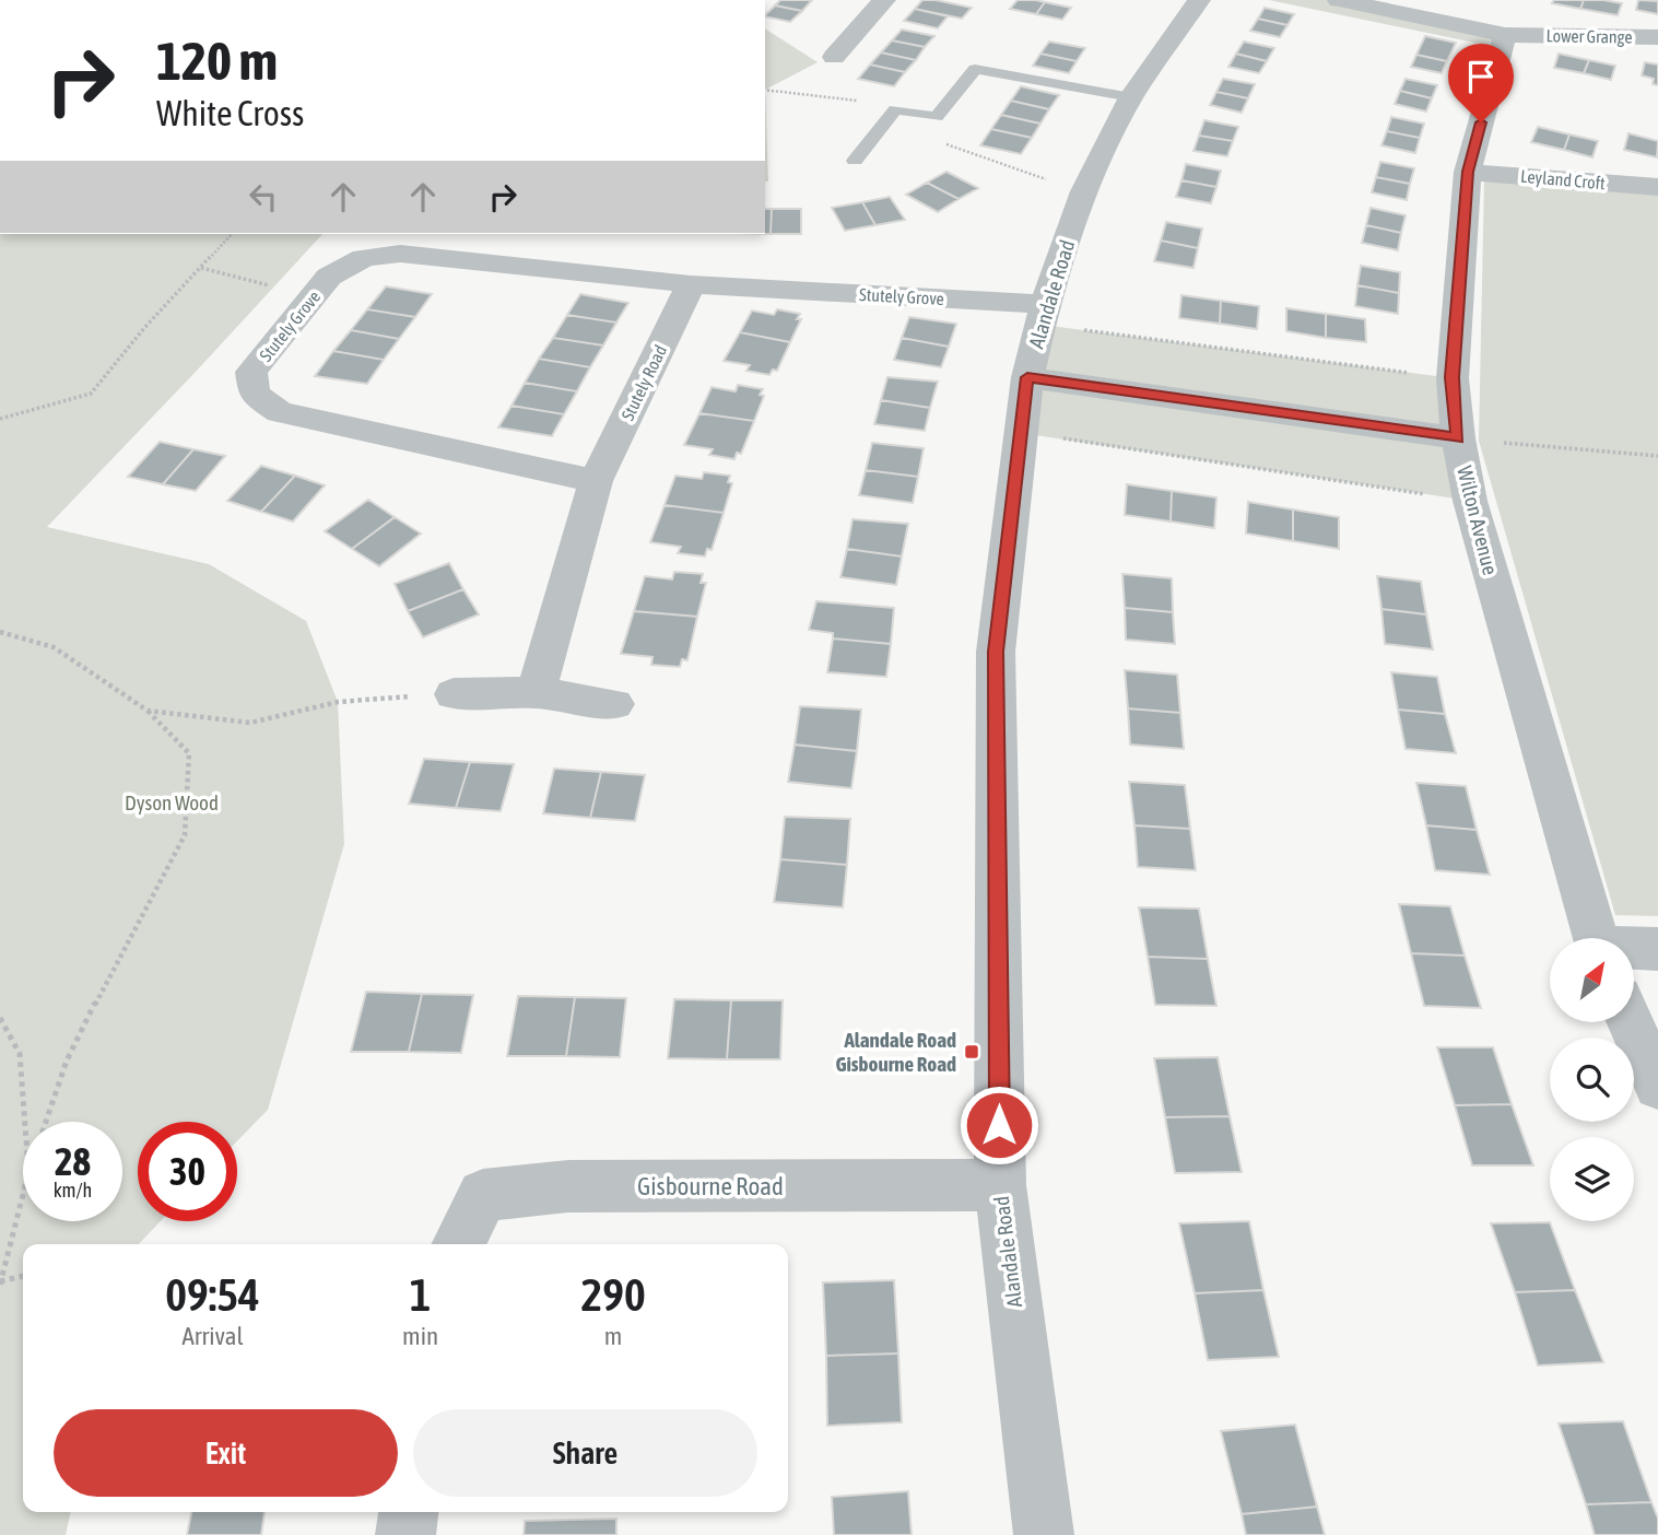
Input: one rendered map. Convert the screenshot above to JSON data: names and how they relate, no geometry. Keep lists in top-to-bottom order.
{
  "streets": {
    "street": [
      "Lower Grange",
      "Leyland Croft",
      "Alandale Road",
      "Stutely Grove",
      "Stutely Road",
      "Wilton Avenue",
      "Gisbourne Road"
    ]
  },
  "crossings": [
    ["Lower Grange", "Wilton Avenue"],
    ["Leyland Croft", "Wilton Avenue"],
    ["Alandale Road", "Stutely Grove"],
    ["Alandale Road", "Gisbourne Road"],
    ["Stutely Grove", "Stutely Road"]
  ],
  "parks": ["Dyson Wood"],
  "places": {
    "transit": ["Alandale Road Gisbourne Road"]
  },
  "north": "top right",
  "page": {
    "turn": ["120 m", "White Cross"],
    "speed": "28 km/h",
    "limit": "30",
    "eta": [
      "09:54",
      "Arrival",
      "1",
      "min",
      "290",
      "m"
    ],
    "buttons": ["Exit", "Share"]
  }
}
